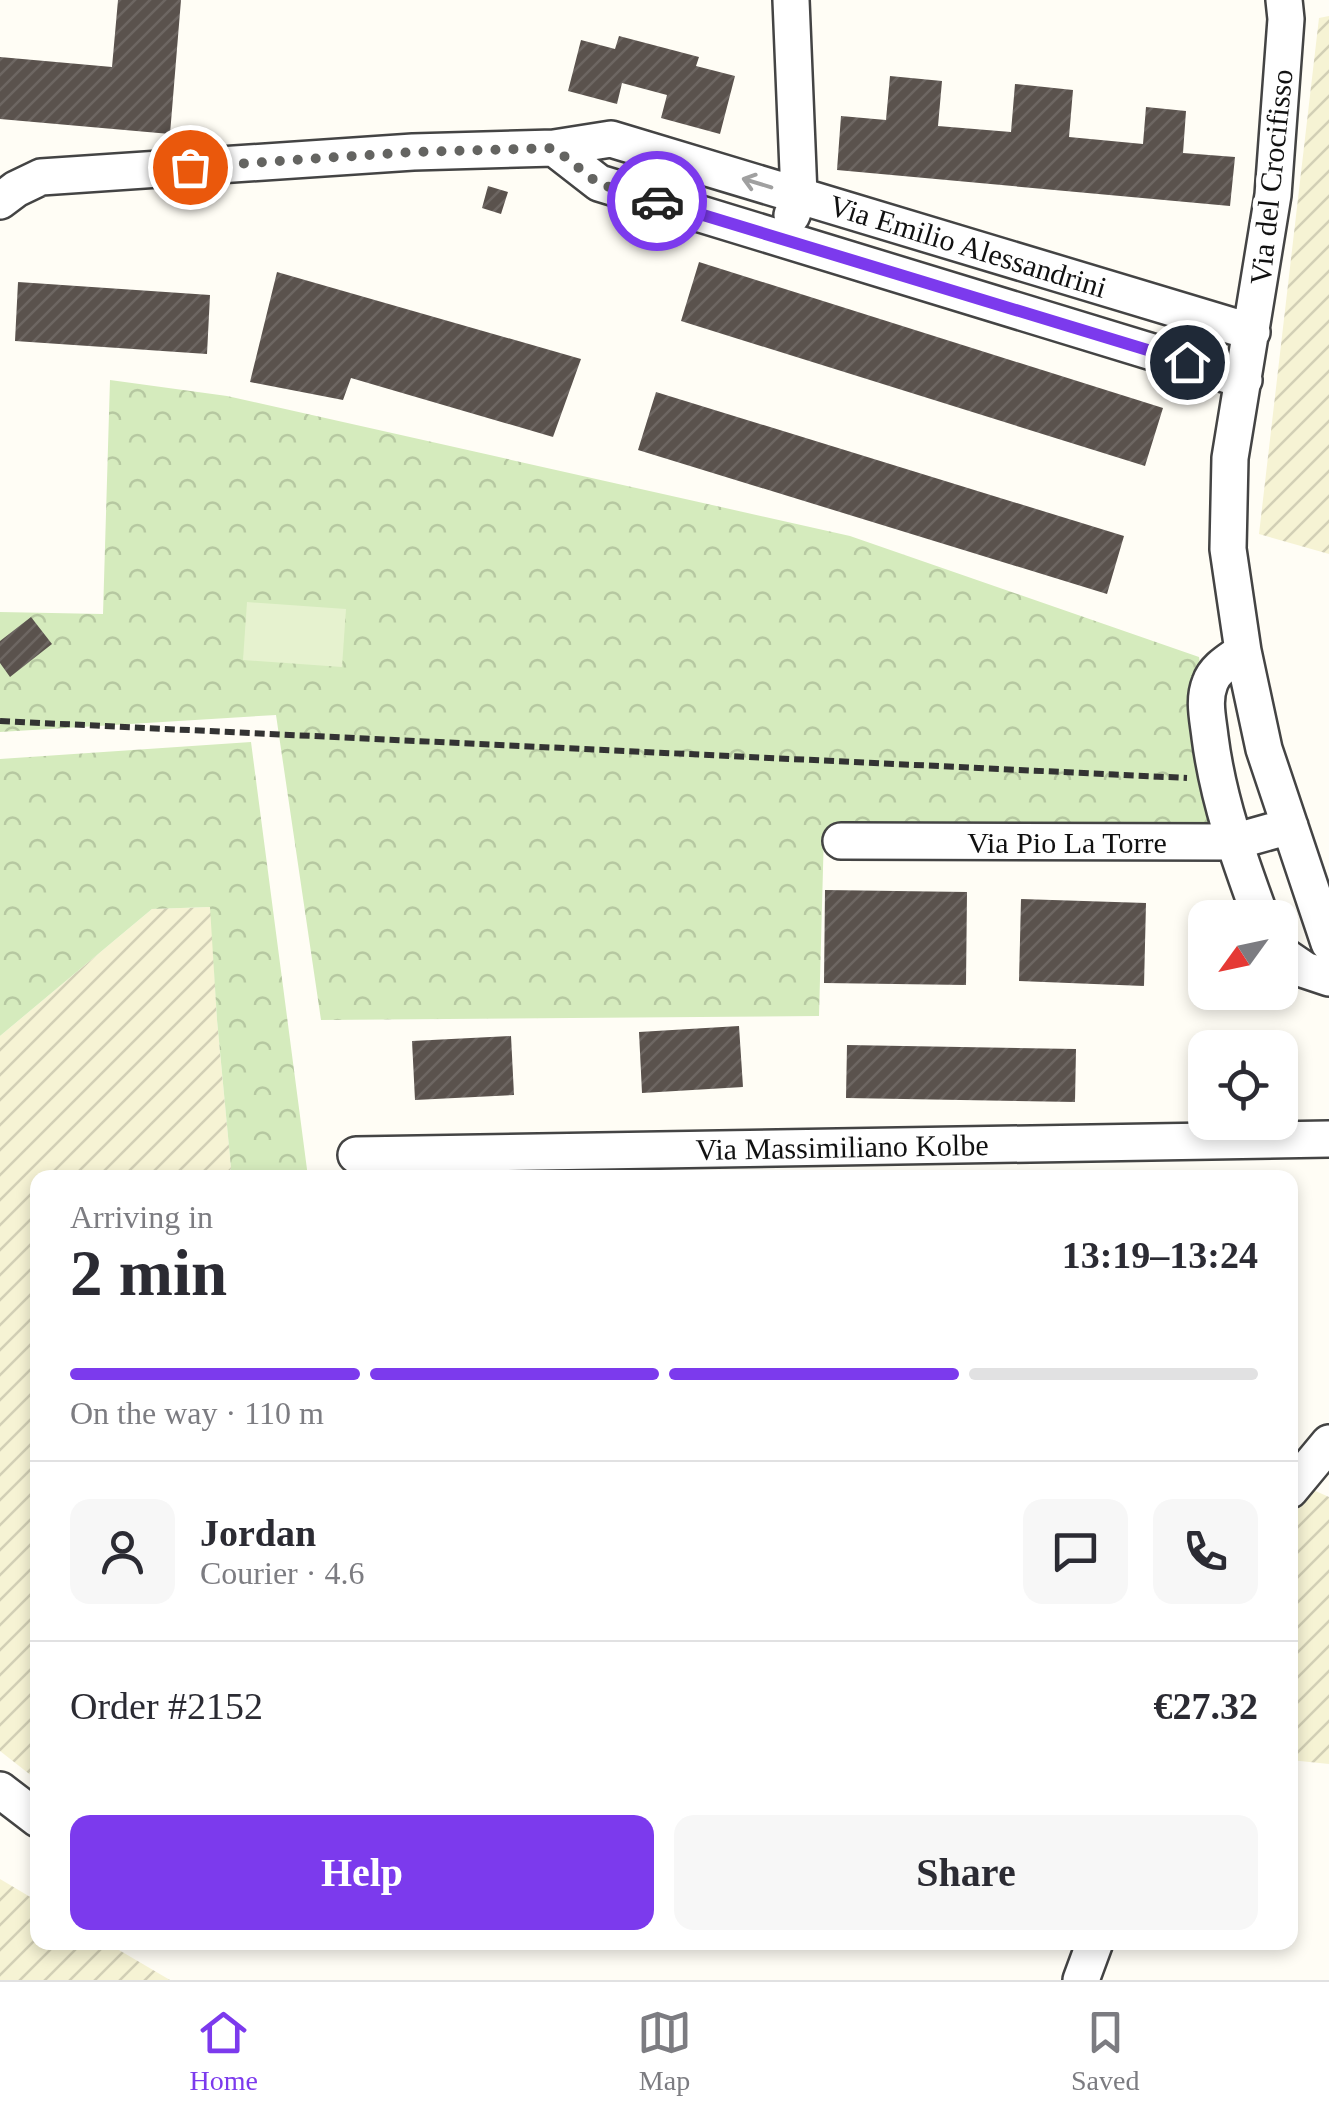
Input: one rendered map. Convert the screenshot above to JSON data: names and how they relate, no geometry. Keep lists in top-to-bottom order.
{
  "streets": {
    "street": [
      "Via del Crocifisso",
      "Via Emilio Alessandrini",
      "Via Pio La Torre",
      "Via Massimiliano Kolbe"
    ]
  },
  "crossings": [
    ["Via del Crocifisso", "Via Emilio Alessandrini"],
    ["Via del Crocifisso", "Via Pio La Torre"]
  ],
  "north": "bottom left",
  "page": {
    "heading": ["2 min", "Arriving in", "13:19–13:24"],
    "panel": [
      "Jordan",
      "Courier · 4.6",
      "Order #2152",
      "€27.32"
    ],
    "bar": "On the way · 110 m",
    "buttons": ["Help", "Share"],
    "tabs": ["Home", "Map", "Saved"]
  }
}
